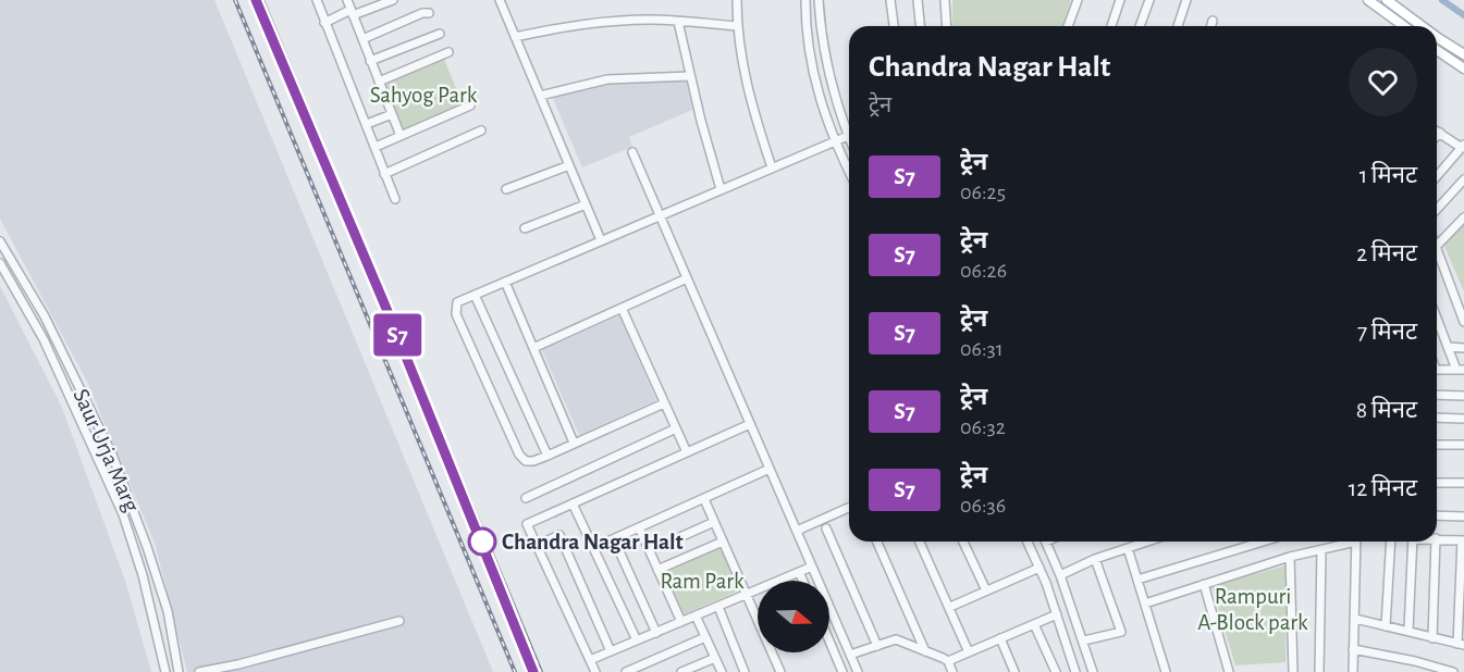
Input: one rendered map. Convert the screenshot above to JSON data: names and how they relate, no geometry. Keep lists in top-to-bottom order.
{
  "streets": {
    "street": ["Saur Urja Marg"]
  },
  "parks": ["Sahyog Park", "Ram Park", "Rampuri A-Block park"],
  "places": ["Chandra Nagar Halt"],
  "north": "right",
  "page": {
    "on_map": "S7",
    "heading": ["Chandra Nagar Halt", "ट्रेन"],
    "list": [
      {
        "mark": "S7",
        "name": "ट्रेन",
        "note": "06:25",
        "value": "1 मिनट"
      },
      {
        "mark": "S7",
        "name": "ट्रेन",
        "note": "06:26",
        "value": "2 मिनट"
      },
      {
        "mark": "S7",
        "name": "ट्रेन",
        "note": "06:31",
        "value": "7 मिनट"
      },
      {
        "mark": "S7",
        "name": "ट्रेन",
        "note": "06:32",
        "value": "8 मिनट"
      },
      {
        "mark": "S7",
        "name": "ट्रेन",
        "note": "06:36",
        "value": "12 मिनट"
      }
    ]
  }
}
